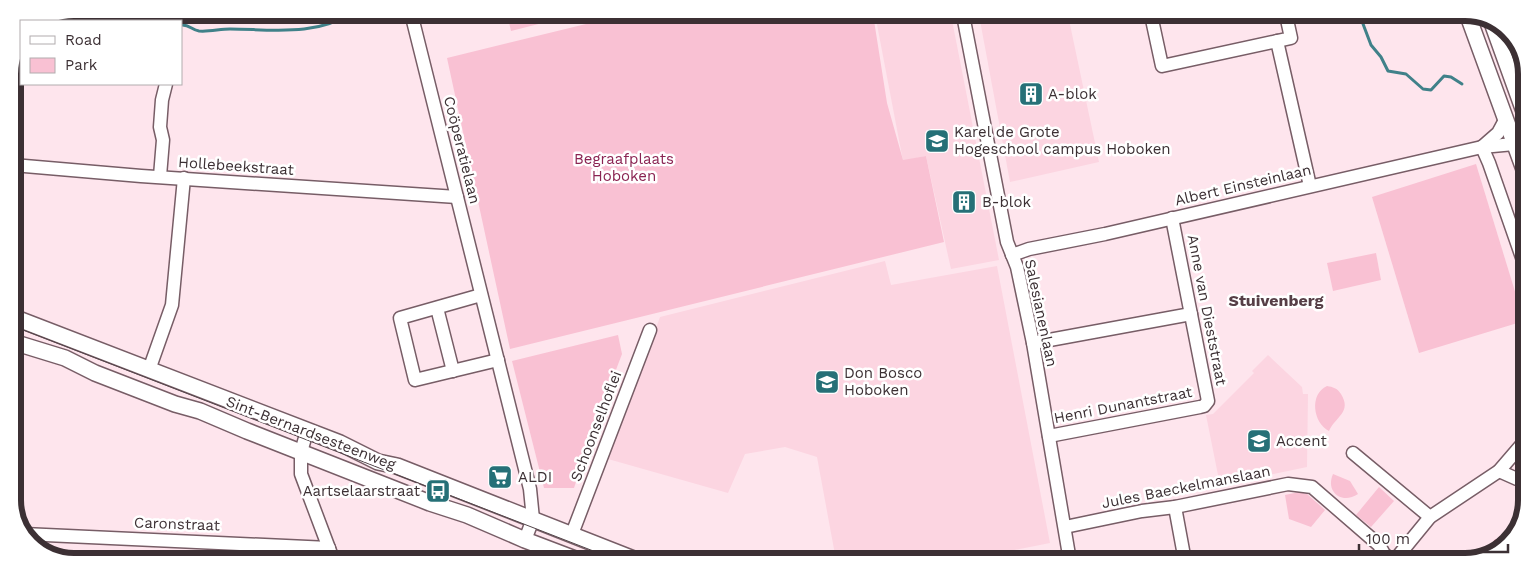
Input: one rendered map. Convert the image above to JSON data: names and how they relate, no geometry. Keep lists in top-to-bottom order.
{
  "streets": {
    "main road": ["Sint-Bernardsesteenweg"],
    "street": [
      "Coöperatielaan",
      "Hollebeekstraat",
      "Albert Einsteinlaan",
      "Anne van Dieststraat",
      "Salesianenlaan",
      "Henri Dunantstraat",
      "Schoonselhoflei",
      "Jules Baeckelmanslaan",
      "Caronstraat"
    ]
  },
  "crossings": [
    ["Coöperatielaan", "Hollebeekstraat"],
    ["Coöperatielaan", "Sint-Bernardsesteenweg"],
    ["Albert Einsteinlaan", "Anne van Dieststraat"],
    ["Albert Einsteinlaan", "Salesianenlaan"],
    ["Anne van Dieststraat", "Henri Dunantstraat"],
    ["Salesianenlaan", "Henri Dunantstraat"],
    ["Salesianenlaan", "Jules Baeckelmanslaan"],
    ["Schoonselhoflei", "Sint-Bernardsesteenweg"]
  ],
  "districts": ["Stuivenberg"],
  "parks": ["Begraafplaats Hoboken"],
  "places": {
    "building": ["A-blok", "B-blok"],
    "school or university": ["Karel de Grote Hogeschool campus Hoboken", "Don Bosco Hoboken", "Accent"],
    "supermarket": ["ALDI"],
    "bus stop": ["Aartselaarstraat"]
  },
  "legend": ["Road", "Park"],
  "scale_bar": "100 m"
}
